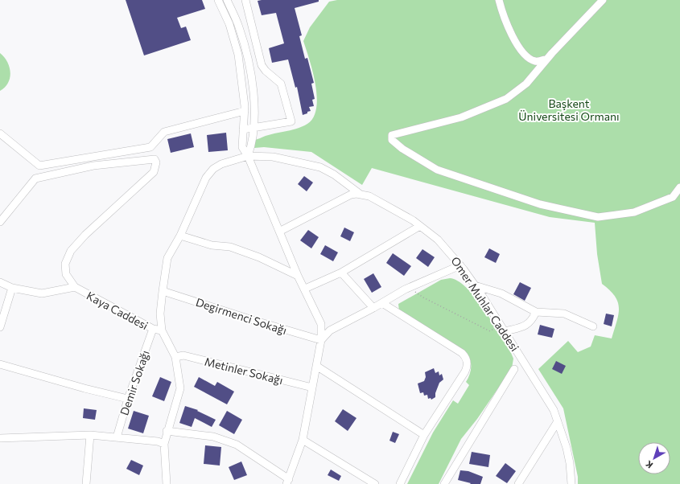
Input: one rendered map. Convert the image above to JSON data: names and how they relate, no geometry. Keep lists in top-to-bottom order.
{
  "streets": {
    "street": [
      "Omer Muhlar Caddesi",
      "Kaya Caddesi",
      "Degirmenci Sokağı",
      "Metinler Sokağı",
      "Demir Sokağı"
    ]
  },
  "crossings": [
    ["Omer Muhlar Caddesi", "Kaya Caddesi"],
    ["Omer Muhlar Caddesi", "Degirmenci Sokağı"],
    ["Kaya Caddesi", "Demir Sokağı"]
  ],
  "parks": ["Başkent Üniversitesi Ormanı"],
  "north": "bottom left"
}
